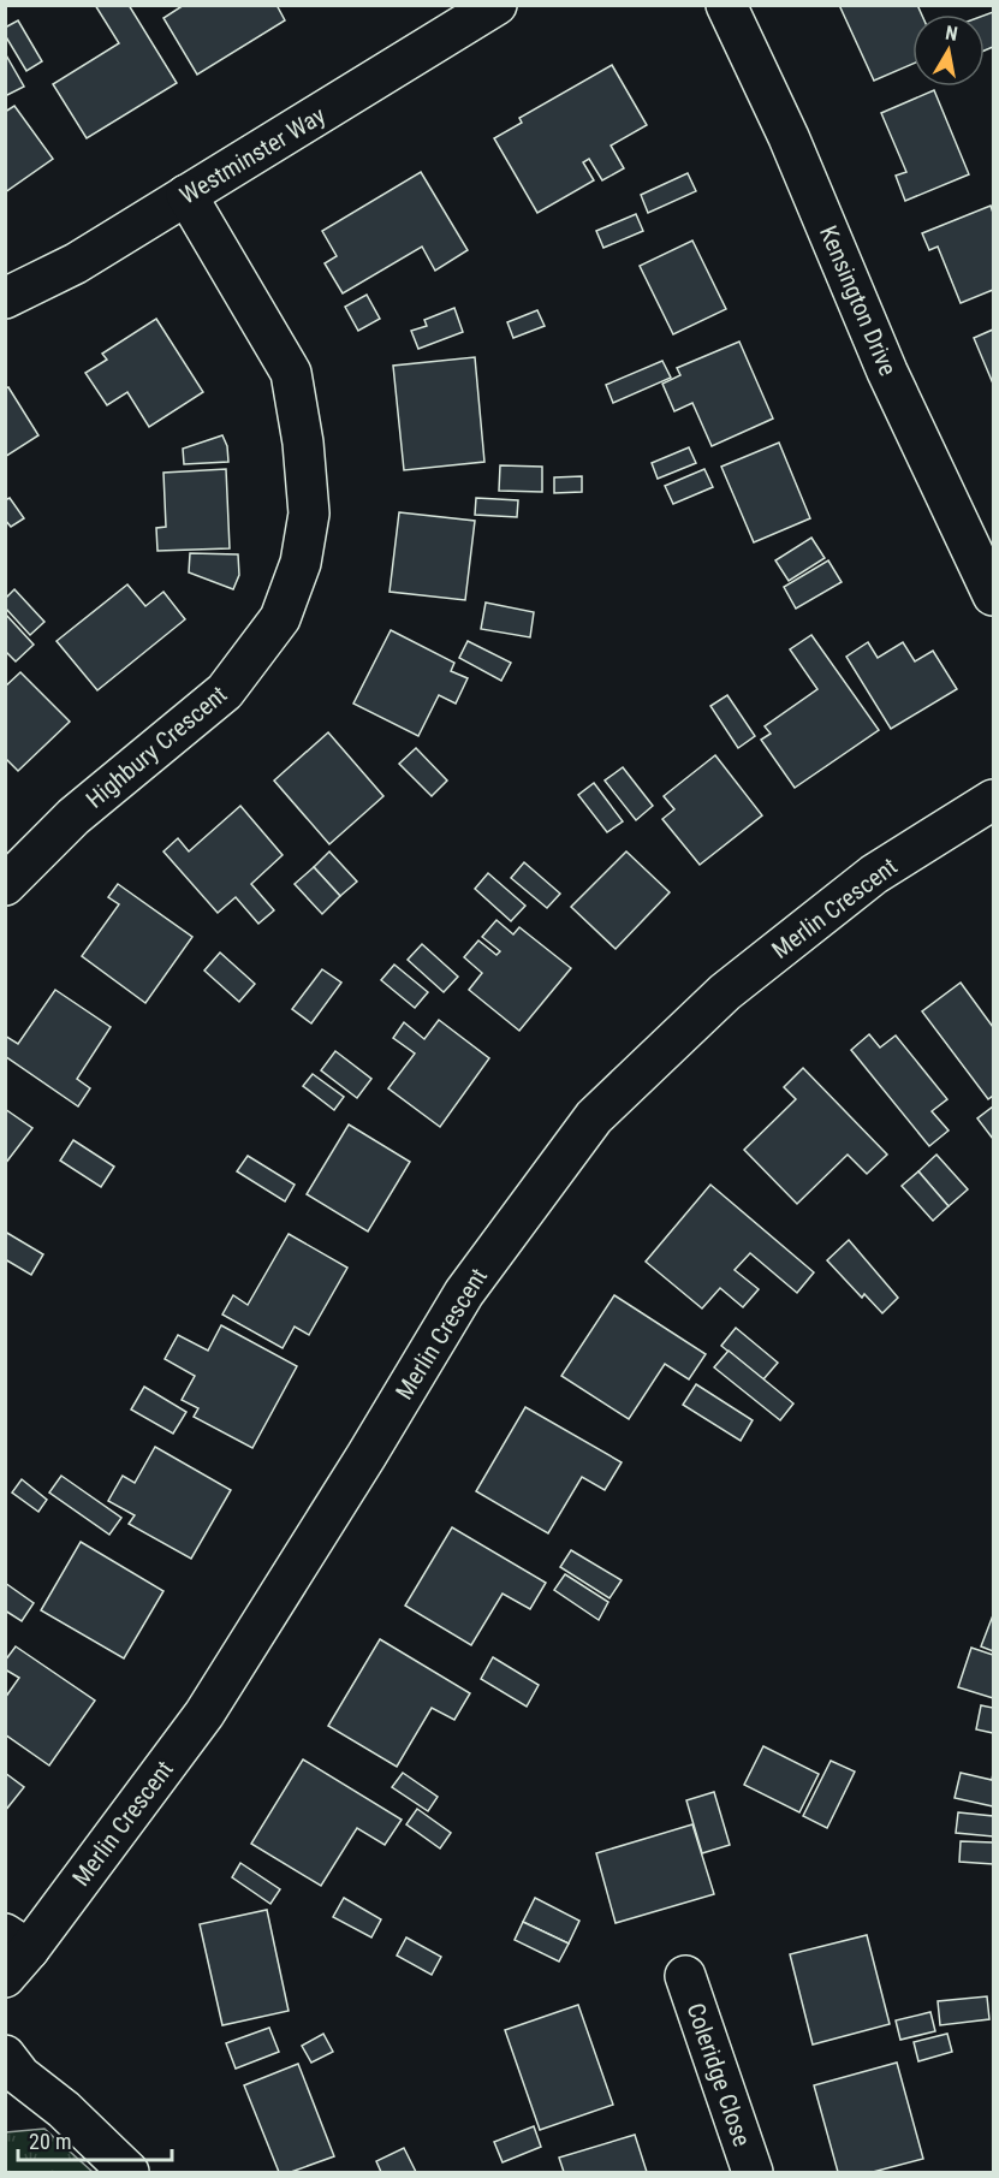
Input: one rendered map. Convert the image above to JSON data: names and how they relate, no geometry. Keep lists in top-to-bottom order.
{
  "streets": {
    "street": [
      "Westminster Way",
      "Kensington Drive",
      "Highbury Crescent",
      "Merlin Crescent",
      "Coleridge Close"
    ]
  },
  "crossings": [
    ["Westminster Way", "Highbury Crescent"]
  ],
  "scale_bar": "20 m",
  "north": "top"
}
